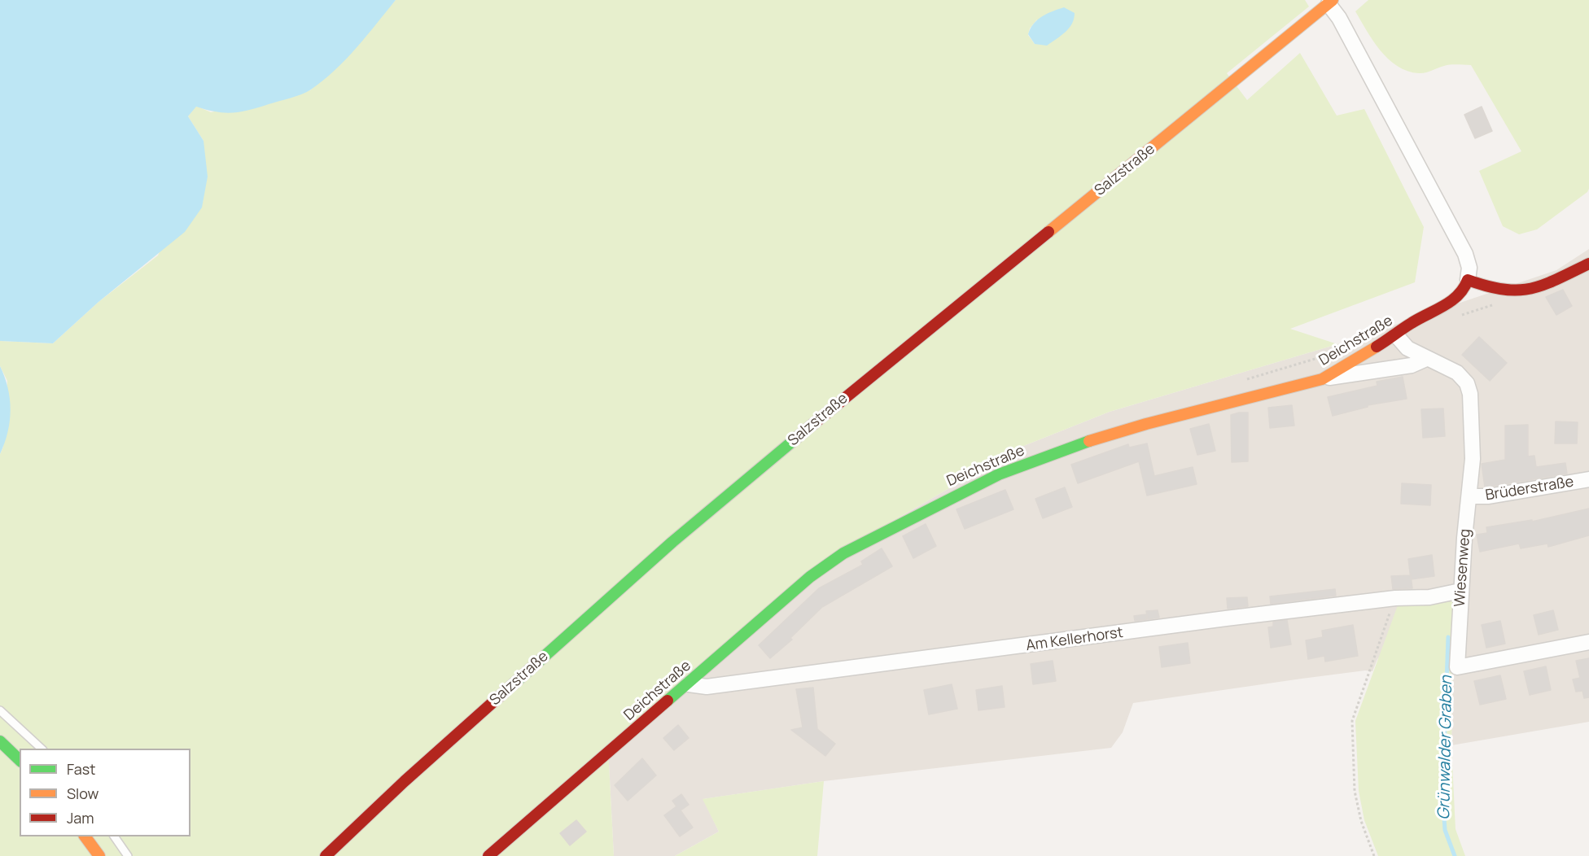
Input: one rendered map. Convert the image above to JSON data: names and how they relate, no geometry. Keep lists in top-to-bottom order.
{
  "streets": {
    "street": [
      "Salzstraße",
      "Deichstraße",
      "Brüderstraße",
      "Wiesenweg",
      "Am Kellerhorst"
    ]
  },
  "crossings": [
    ["Salzstraße", "Deichstraße"],
    ["Deichstraße", "Wiesenweg"],
    ["Deichstraße", "Am Kellerhorst"],
    ["Brüderstraße", "Wiesenweg"],
    ["Wiesenweg", "Am Kellerhorst"]
  ],
  "water": ["Grünwalder Graben"],
  "legend": ["Fast", "Slow", "Jam"]
}
